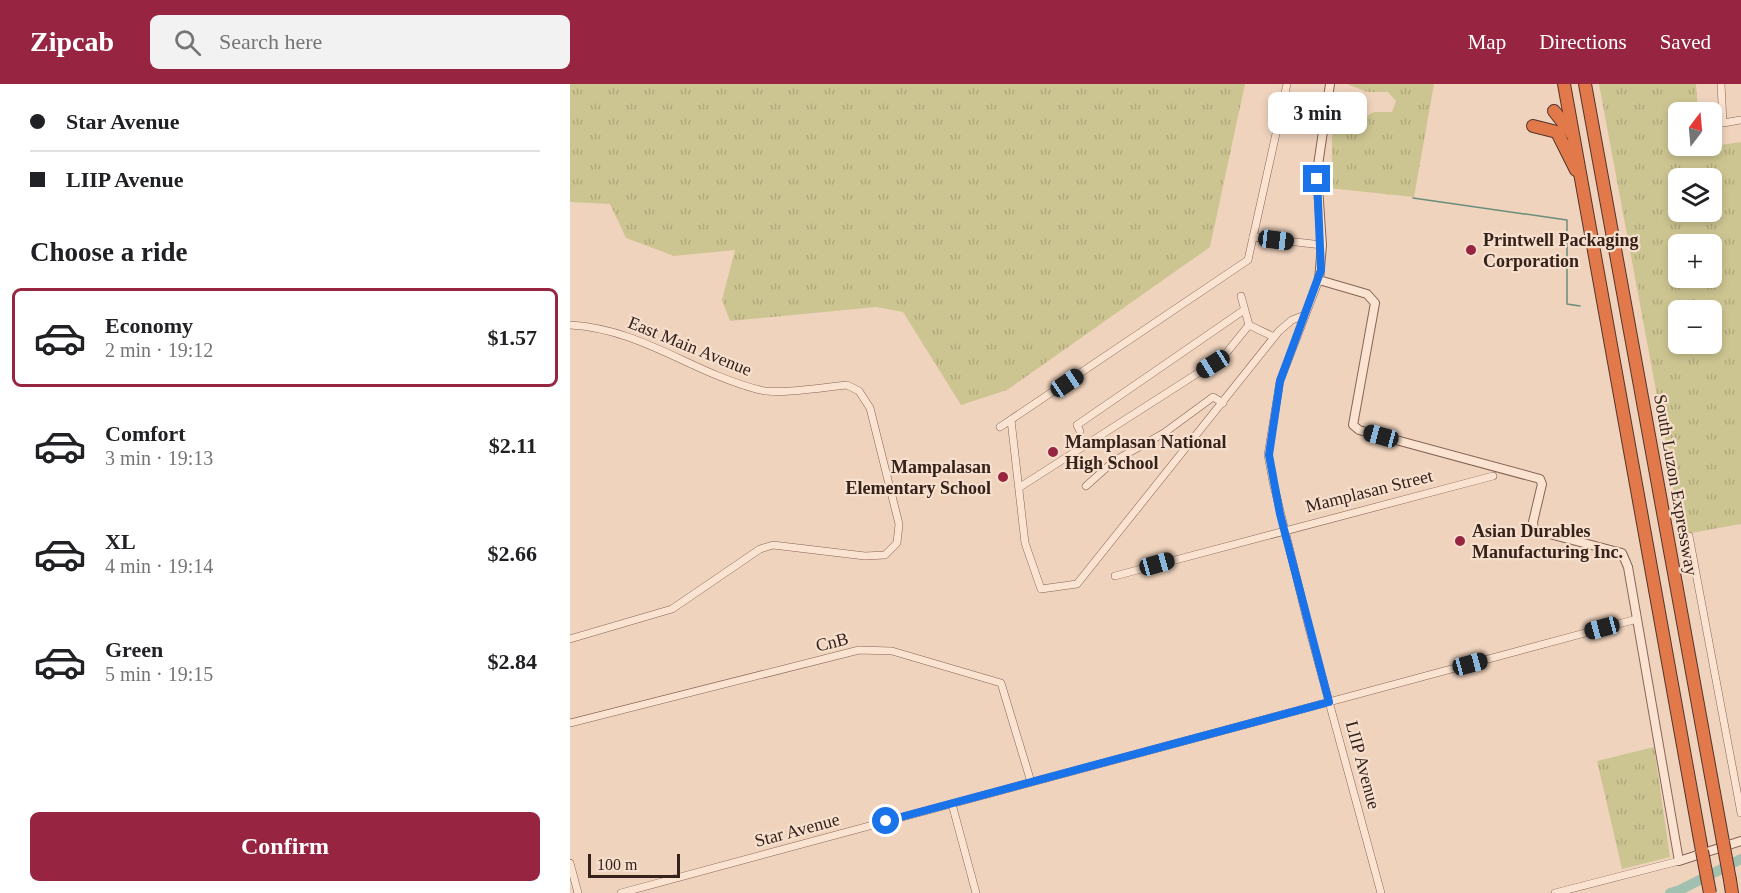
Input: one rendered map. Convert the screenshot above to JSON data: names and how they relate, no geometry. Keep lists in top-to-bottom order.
{
  "streets": {
    "highway": ["South Luzon Expressway"],
    "street": [
      "East Main Avenue",
      "Mamplasan Street",
      "CnB",
      "LIIP Avenue",
      "Star Avenue"
    ]
  },
  "crossings": [
    ["Mamplasan Street", "LIIP Avenue"],
    ["CnB", "Star Avenue"],
    ["LIIP Avenue", "Star Avenue"]
  ],
  "places": [
    "Printwell Packaging Corporation",
    "Mamplasan National High School",
    "Mampalasan Elementary School",
    "Asian Durables Manufacturing Inc."
  ],
  "scale_bar": "100 m",
  "north": "top",
  "page": {
    "header": "Zipcab",
    "search": "Search here",
    "nav": ["Map", "Directions", "Saved"],
    "banner": ["Star Avenue", "LIIP Avenue"],
    "bubble": "3 min",
    "map_buttons": ["+", "−"],
    "heading": "Choose a ride",
    "list": [
      {
        "name": "Economy",
        "note": "2 min · 19:12",
        "value": "$1.57"
      },
      {
        "name": "Comfort",
        "note": "3 min · 19:13",
        "value": "$2.11"
      },
      {
        "name": "XL",
        "note": "4 min · 19:14",
        "value": "$2.66"
      },
      {
        "name": "Green",
        "note": "5 min · 19:15",
        "value": "$2.84"
      }
    ],
    "buttons": "Confirm",
    "scale": "100 m"
  }
}
